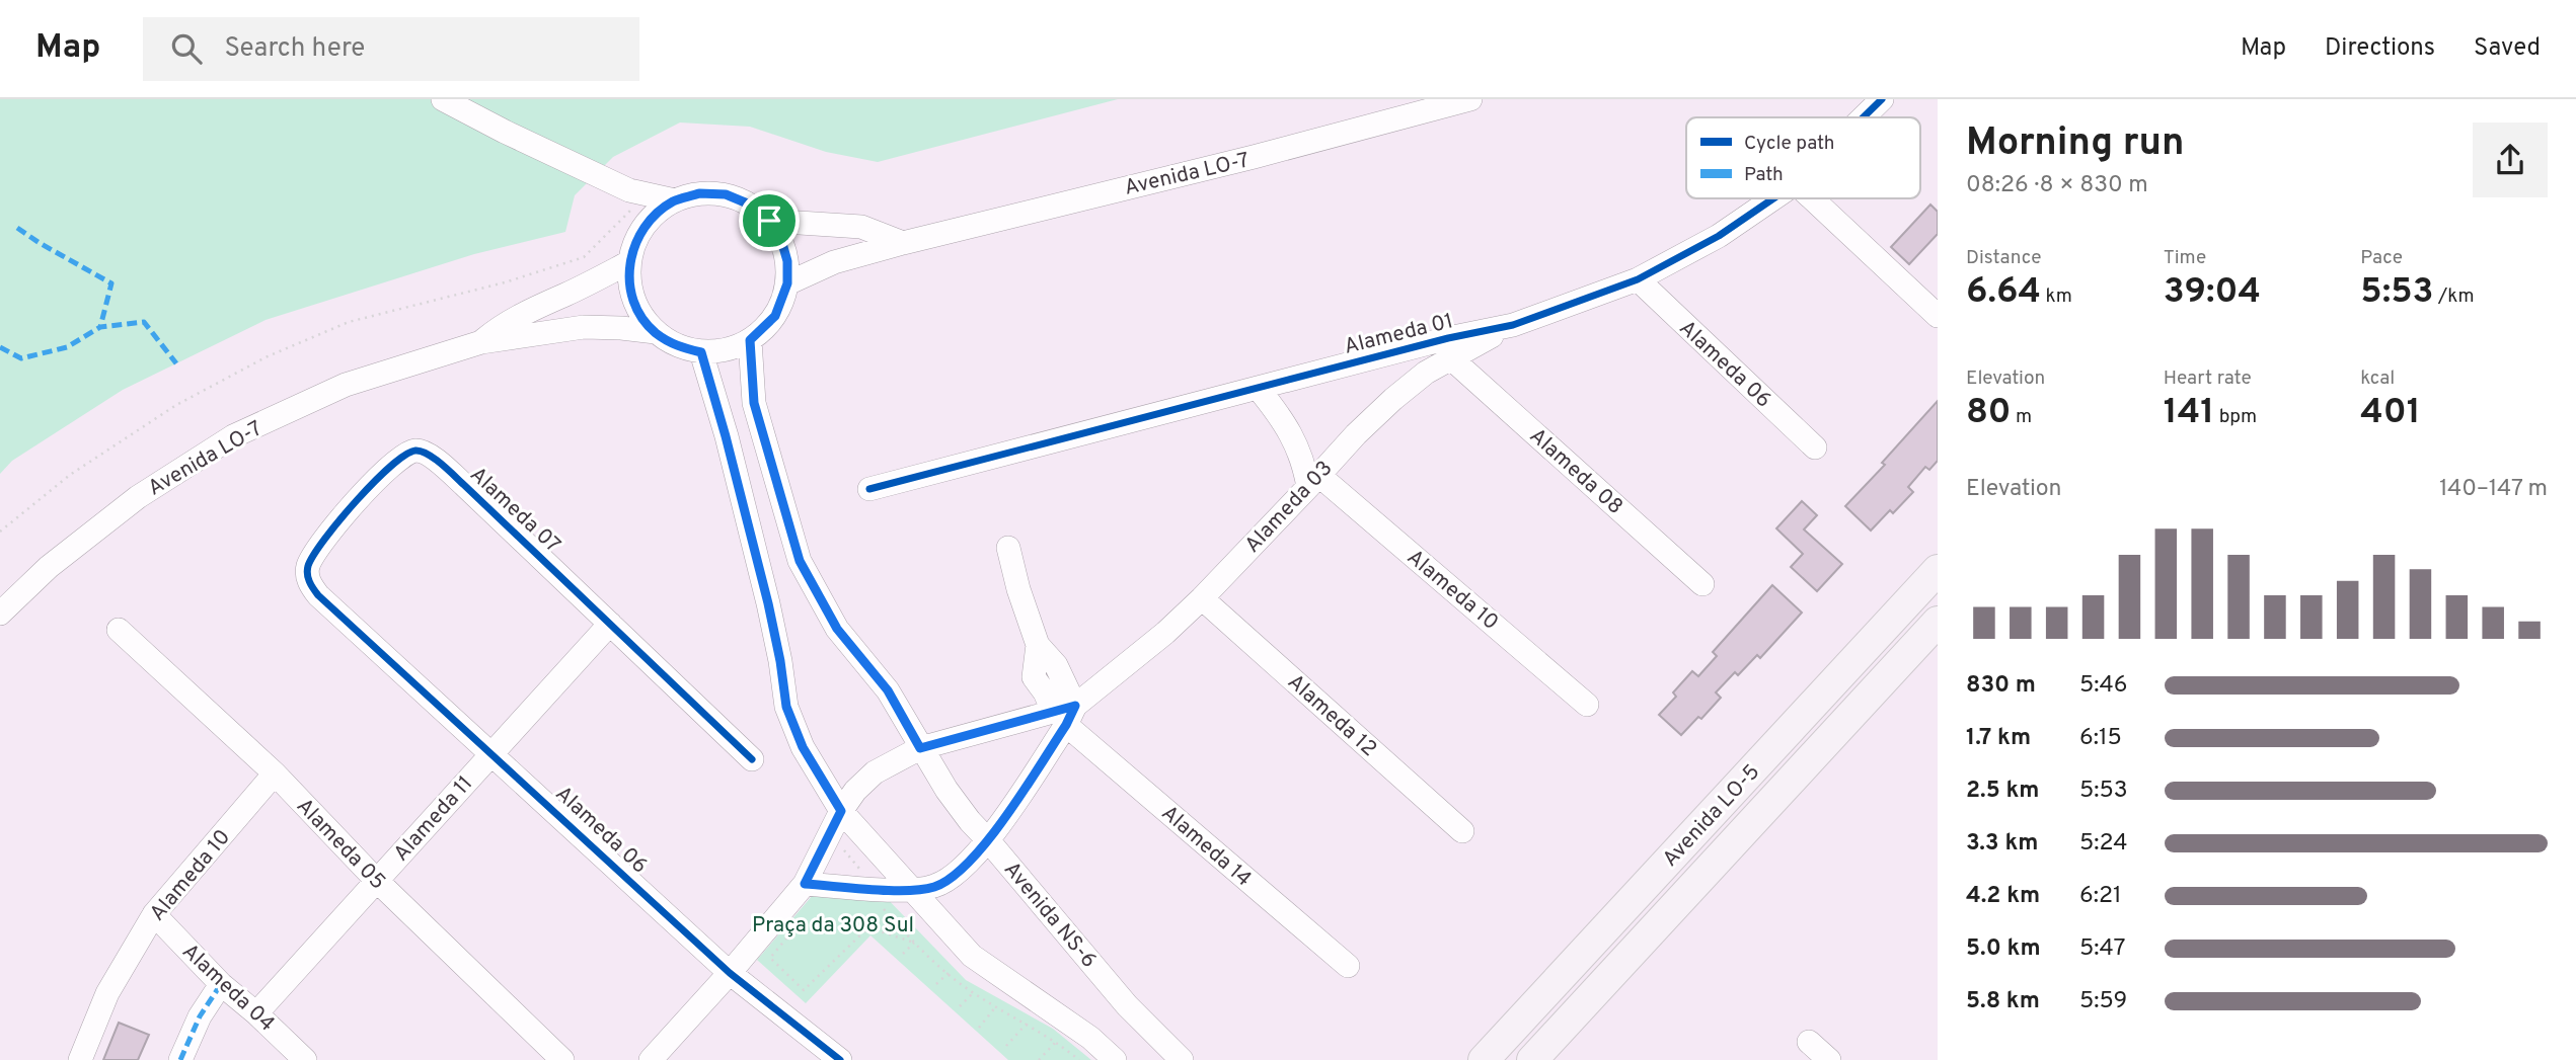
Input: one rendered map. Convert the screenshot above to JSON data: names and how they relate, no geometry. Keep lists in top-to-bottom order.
{
  "streets": {
    "main road": ["Avenida LO-5"],
    "street": [
      "Avenida LO-7",
      "Alameda 01",
      "Alameda 06",
      "Alameda 08",
      "Alameda 03",
      "Alameda 07",
      "Alameda 10",
      "Alameda 12",
      "Alameda 11",
      "Alameda 05",
      "Alameda 14",
      "Avenida NS-6",
      "Alameda 04"
    ]
  },
  "crossings": [
    ["Avenida LO-7", "Avenida NS-6"],
    ["Alameda 01", "Alameda 06"],
    ["Alameda 01", "Alameda 03"],
    ["Alameda 06", "Alameda 07"],
    ["Alameda 06", "Alameda 11"],
    ["Alameda 08", "Alameda 03"],
    ["Alameda 03", "Alameda 10"],
    ["Alameda 03", "Alameda 12"],
    ["Alameda 03", "Alameda 14"],
    ["Alameda 07", "Alameda 11"],
    ["Alameda 10", "Alameda 05"],
    ["Alameda 10", "Alameda 04"],
    ["Alameda 11", "Alameda 05"],
    ["Alameda 11", "Alameda 04"]
  ],
  "parks": ["Praça da 308 Sul"],
  "legend": ["Cycle path", "Path"],
  "page": {
    "header": "Map",
    "search": "Search here",
    "nav": ["Map", "Directions", "Saved"],
    "heading": ["Morning run", "08:26 · 8 × 830 m"],
    "stats": [
      ["Distance", "6.64 km"],
      ["Time", "39:04"],
      ["Pace", "5:53 /km"],
      ["Elevation", "80 m"],
      ["Heart rate", "141 bpm"],
      ["kcal", "401"]
    ],
    "chart": ["Elevation", "140–147 m"],
    "list": [
      {
        "name": "830 m",
        "note": "5:46"
      },
      {
        "name": "1.7 km",
        "note": "6:15"
      },
      {
        "name": "2.5 km",
        "note": "5:53"
      },
      {
        "name": "3.3 km",
        "note": "5:24"
      },
      {
        "name": "4.2 km",
        "note": "6:21"
      },
      {
        "name": "5.0 km",
        "note": "5:47"
      },
      {
        "name": "5.8 km",
        "note": "5:59"
      }
    ]
  }
}
